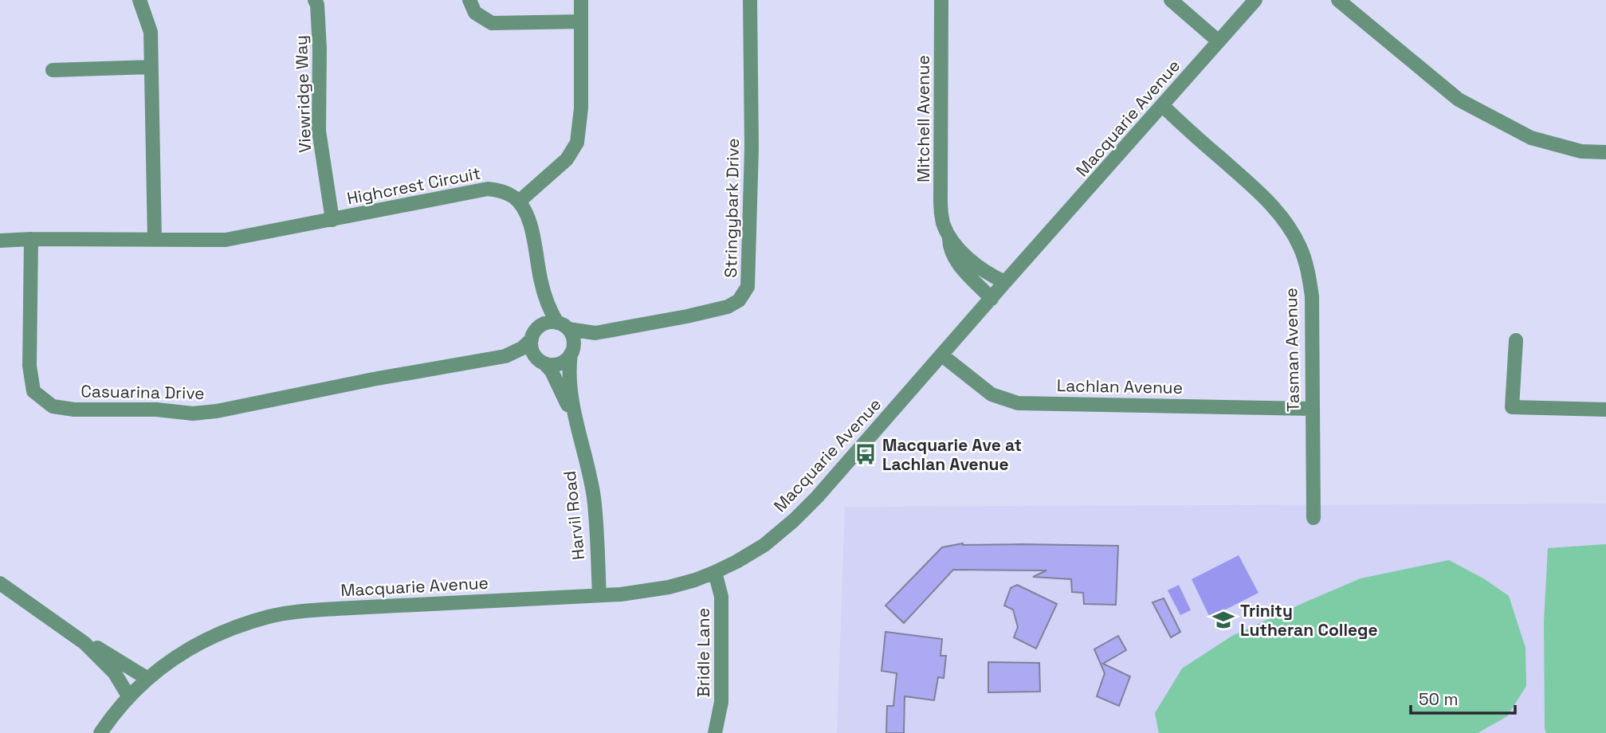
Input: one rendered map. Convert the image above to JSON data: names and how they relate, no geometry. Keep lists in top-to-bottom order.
{
  "streets": {
    "street": [
      "Viewridge Way",
      "Macquarie Avenue",
      "Mitchell Avenue",
      "Highcrest Circuit",
      "Stringybark Drive",
      "Tasman Avenue",
      "Lachlan Avenue",
      "Casuarina Drive",
      "Harvil Road",
      "Bridle Lane"
    ]
  },
  "crossings": [
    ["Viewridge Way", "Highcrest Circuit"],
    ["Macquarie Avenue", "Mitchell Avenue"],
    ["Macquarie Avenue", "Tasman Avenue"],
    ["Macquarie Avenue", "Lachlan Avenue"],
    ["Macquarie Avenue", "Harvil Road"],
    ["Macquarie Avenue", "Bridle Lane"],
    ["Highcrest Circuit", "Casuarina Drive"],
    ["Stringybark Drive", "Casuarina Drive"],
    ["Stringybark Drive", "Harvil Road"],
    ["Tasman Avenue", "Lachlan Avenue"],
    ["Casuarina Drive", "Harvil Road"]
  ],
  "places": {
    "bus stop": ["Macquarie Ave at Lachlan Avenue"],
    "school or university": ["Trinity Lutheran College"]
  },
  "scale_bar": "50 m"
}
